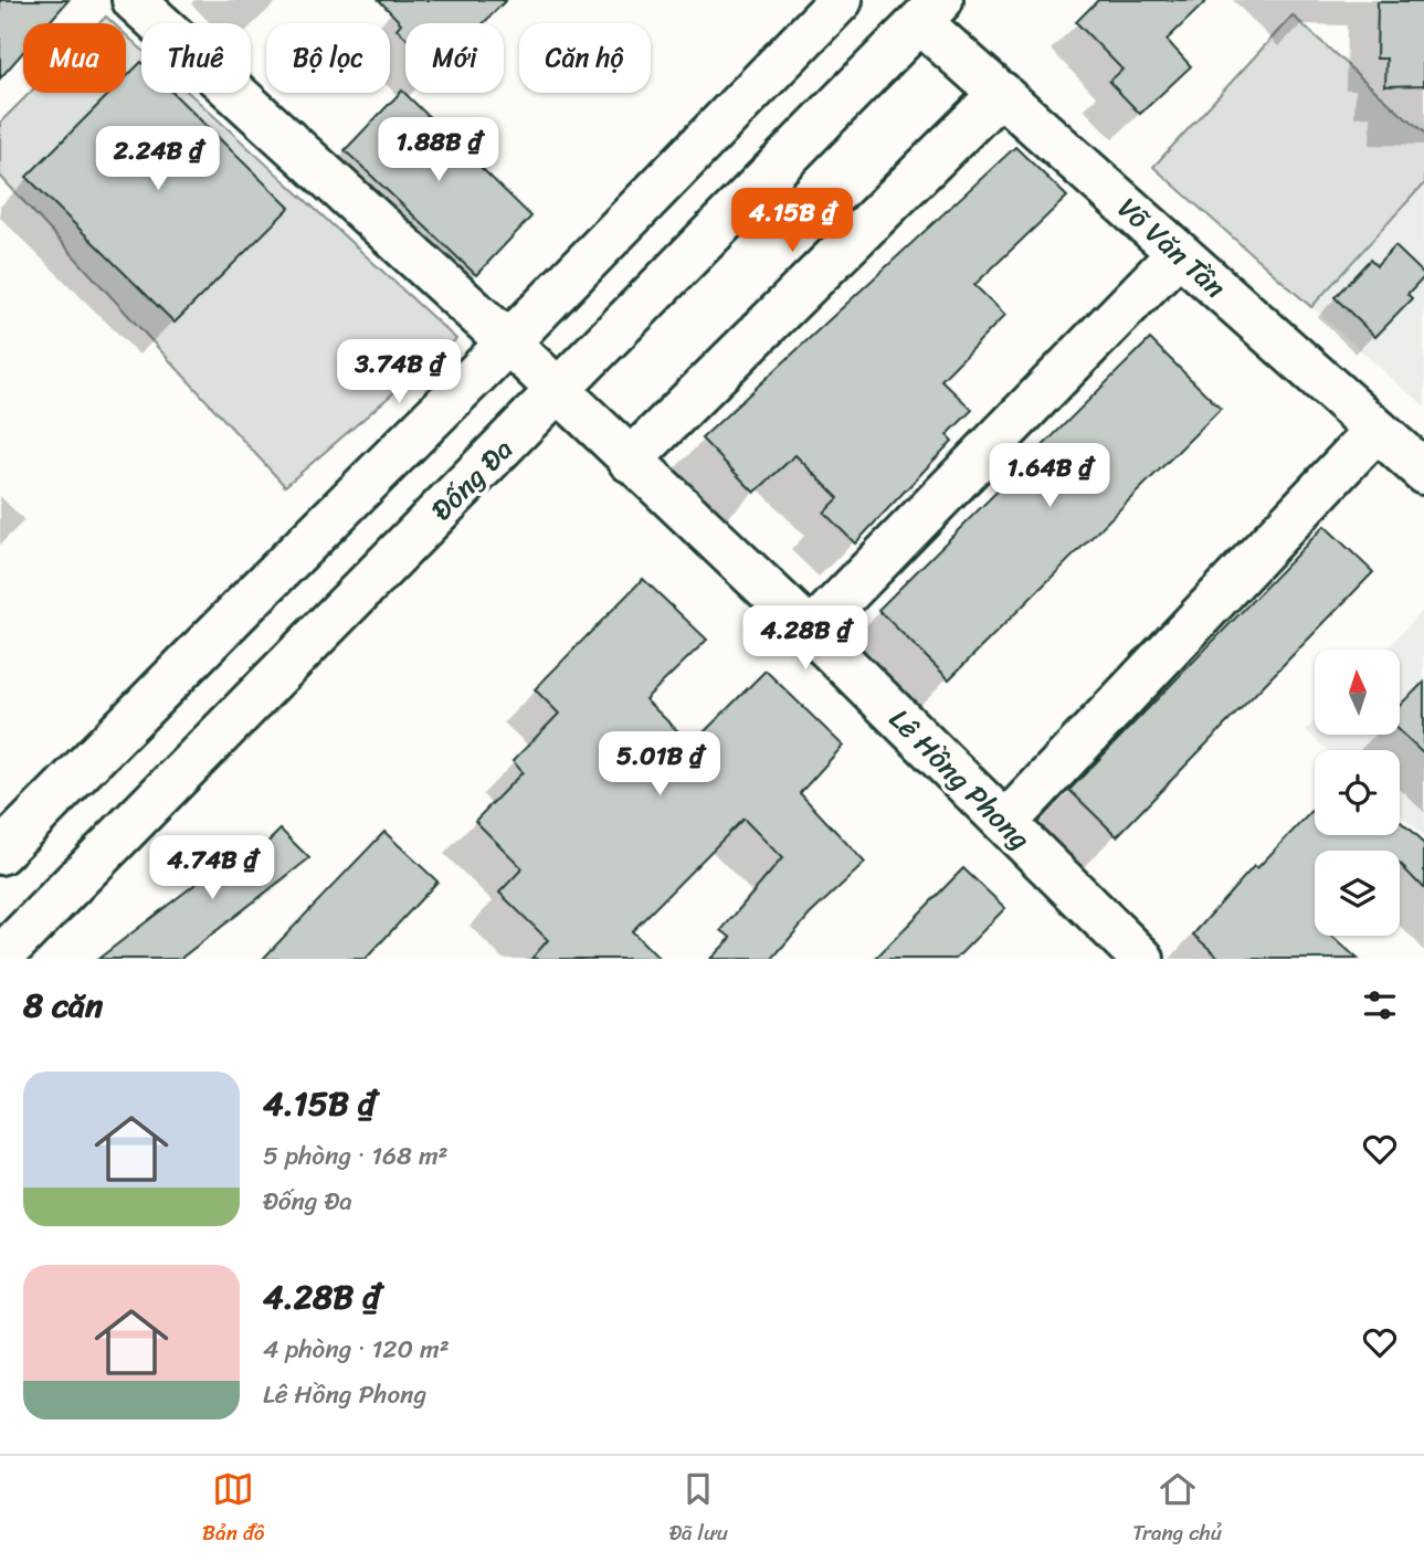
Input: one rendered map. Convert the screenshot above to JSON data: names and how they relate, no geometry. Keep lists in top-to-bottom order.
{
  "streets": {
    "street": ["Võ Văn Tần", "Đống Đa", "Lê Hồng Phong"]
  },
  "crossings": [
    ["Võ Văn Tần", "Đống Đa"],
    ["Đống Đa", "Lê Hồng Phong"]
  ],
  "north": "top",
  "page": {
    "chip": [
      "Mua",
      "Thuê",
      "Bộ lọc",
      "Mới",
      "Căn hộ"
    ],
    "price": [
      "1.88B ₫",
      "2.24B ₫",
      "4.15B ₫",
      "3.74B ₫",
      "1.64B ₫",
      "4.28B ₫",
      "5.01B ₫",
      "4.74B ₫"
    ],
    "heading": "8 căn",
    "list": [
      {
        "name": "4.15B ₫",
        "note": "5 phòng · 168 m² · Đống Đa"
      },
      {
        "name": "4.28B ₫",
        "note": "4 phòng · 120 m² · Lê Hồng Phong"
      }
    ],
    "tabs": ["Bản đồ", "Đã lưu", "Trang chủ"]
  }
}
